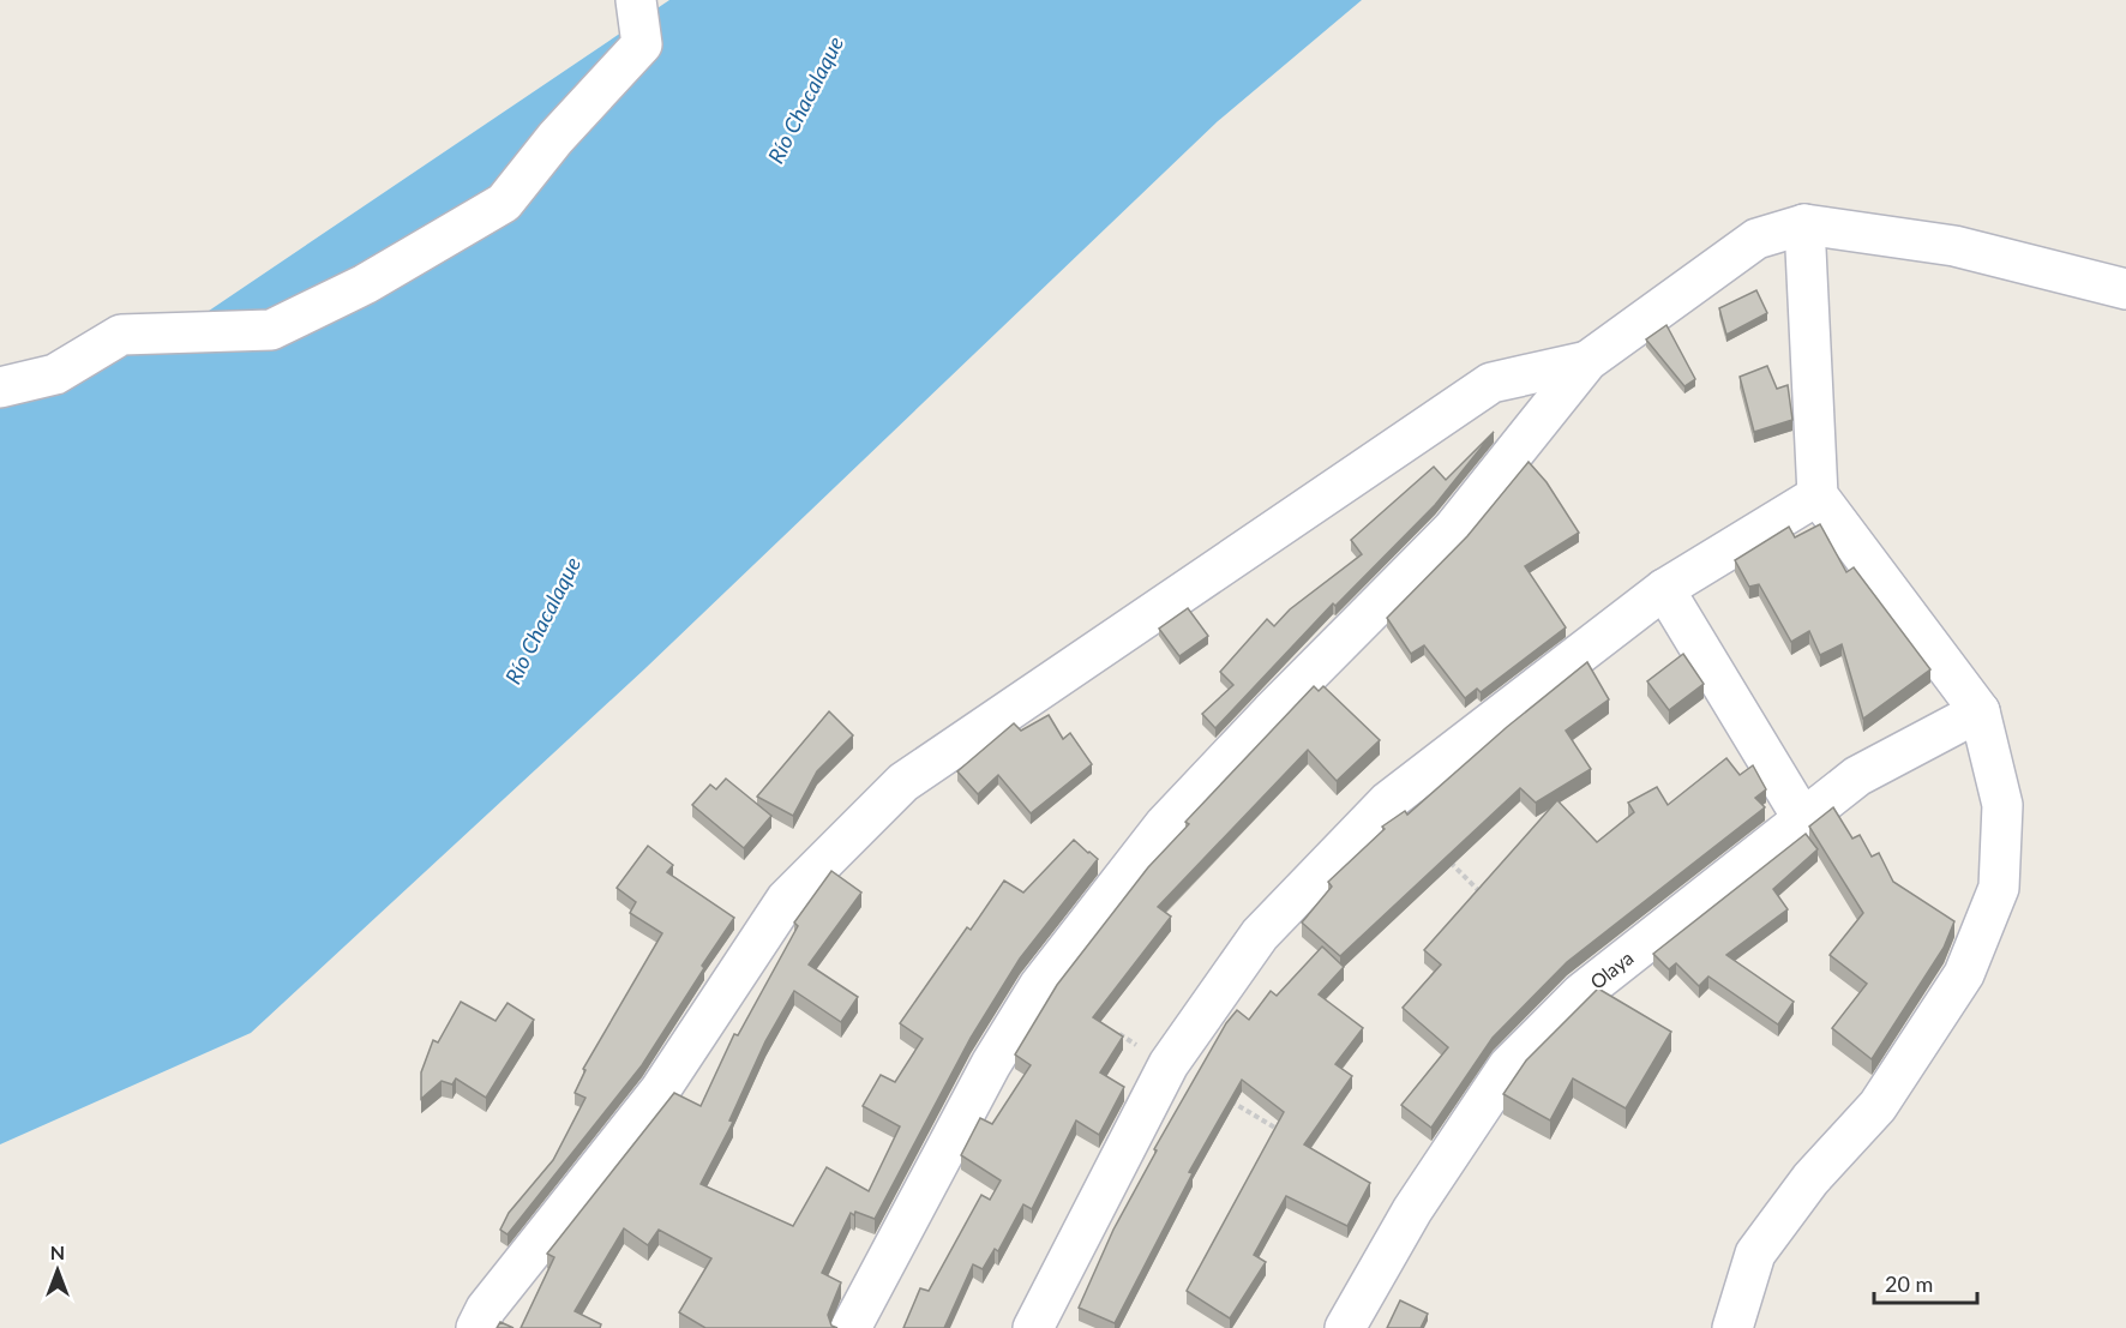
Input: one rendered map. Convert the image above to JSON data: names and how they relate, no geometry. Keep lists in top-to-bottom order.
{
  "streets": {
    "street": ["Olaya"]
  },
  "water": ["Río Chacalaque"],
  "scale_bar": "20 m",
  "north": "top"
}
